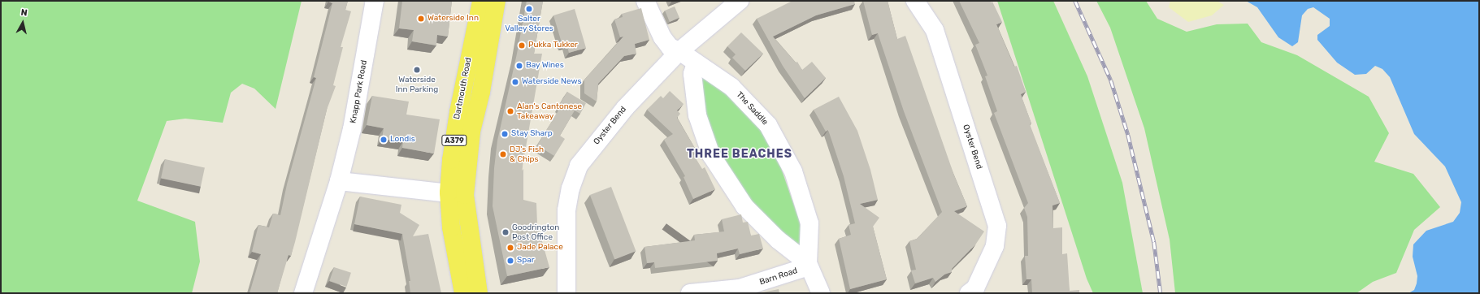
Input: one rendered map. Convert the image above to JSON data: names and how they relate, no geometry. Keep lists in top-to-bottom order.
{
  "streets": {
    "main road": ["Dartmouth Road", "A379"],
    "street": [
      "Knapp Park Road",
      "The Saddle",
      "Oyster Bend",
      "Barn Road"
    ]
  },
  "crossings": [
    ["The Saddle", "Oyster Bend"],
    ["The Saddle", "Barn Road"]
  ],
  "districts": ["THREE BEACHES"],
  "places": [
    "Salter Valley Stores",
    "Waterside Inn",
    "Pukka Tukker",
    "Bay Wines",
    "Waterside Inn Parking",
    "Waterside News",
    "Alan's Cantonese Takeaway",
    "Stay Sharp",
    "Londis",
    "DJ's Fish & Chips",
    "Goodrington Post Office",
    "Jade Palace",
    "Spar"
  ],
  "north": "top"
}
